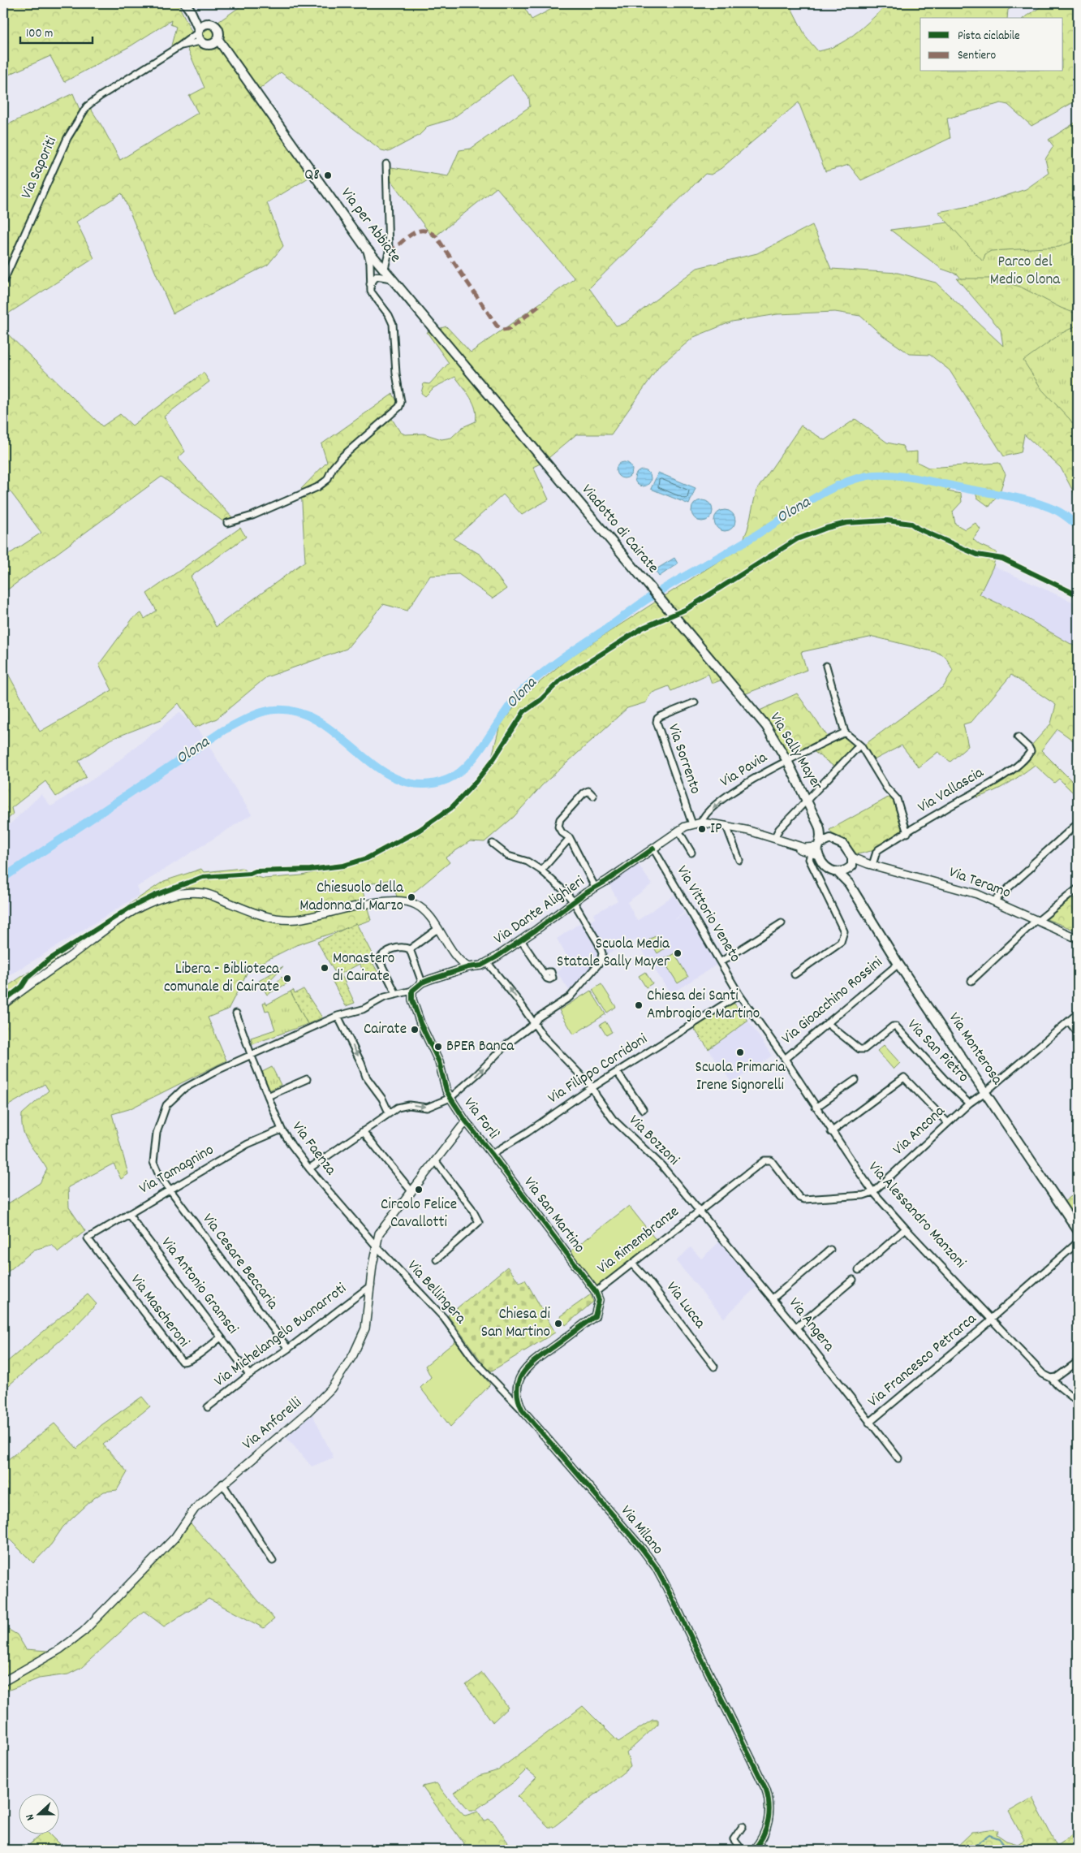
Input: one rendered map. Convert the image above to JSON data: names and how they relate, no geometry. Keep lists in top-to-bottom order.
{
  "streets": {
    "main road": [
      "Via per Abbiate",
      "Viadotto di Cairate",
      "Via Sally Mayer",
      "Via Monterosa"
    ],
    "street": [
      "Via Saporiti",
      "Via Sorrento",
      "Via Pavia",
      "Via Vallascia",
      "Via Teramo",
      "Via Dante Alighieri",
      "Via Vittorio Veneto",
      "Via Gioacchino Rossini",
      "Via San Pietro",
      "Via Filippo Corridoni",
      "Via Forlì",
      "Via Ancona",
      "Via Bozzoni",
      "Via Faenza",
      "Via Tamagnino",
      "Via San Martino",
      "Via Alessandro Manzoni",
      "Via Rimembranze",
      "Via Cesare Beccaria",
      "Via Antonio Gramsci",
      "Via Bellingera",
      "Via Lucca",
      "Via Mascheroni",
      "Via Angera",
      "Via Michelangelo Buonarroti",
      "Via Francesco Petrarca",
      "Via Anforelli",
      "Via Milano"
    ]
  },
  "crossings": [
    ["Via per Abbiate", "Viadotto di Cairate"],
    ["Viadotto di Cairate", "Via Sally Mayer"],
    ["Via Sally Mayer", "Via Pavia"],
    ["Via Sally Mayer", "Via Dante Alighieri"],
    ["Via Sorrento", "Via Dante Alighieri"],
    ["Via Pavia", "Via Dante Alighieri"],
    ["Via Vallascia", "Via Teramo"],
    ["Via Teramo", "Via Monterosa"],
    ["Via Dante Alighieri", "Via Vittorio Veneto"],
    ["Via Dante Alighieri", "Via Bozzoni"],
    ["Via Vittorio Veneto", "Via Filippo Corridoni"],
    ["Via Vittorio Veneto", "Via Alessandro Manzoni"],
    ["Via Gioacchino Rossini", "Via Monterosa"],
    ["Via Gioacchino Rossini", "Via San Pietro"],
    ["Via Gioacchino Rossini", "Via Alessandro Manzoni"],
    ["Via Monterosa", "Via Ancona"],
    ["Via San Pietro", "Via Ancona"],
    ["Via Filippo Corridoni", "Via Forlì"],
    ["Via Filippo Corridoni", "Via Bozzoni"],
    ["Via Filippo Corridoni", "Via San Martino"],
    ["Via Filippo Corridoni", "Via Alessandro Manzoni"],
    ["Via Forlì", "Via San Martino"],
    ["Via Forlì", "Via Cesare Beccaria"],
    ["Via Forlì", "Via Anforelli"],
    ["Via Ancona", "Via Alessandro Manzoni"],
    ["Via Ancona", "Via Rimembranze"],
    ["Via Bozzoni", "Via Rimembranze"],
    ["Via Bozzoni", "Via Angera"],
    ["Via Faenza", "Via Tamagnino"],
    ["Via Faenza", "Via Cesare Beccaria"],
    ["Via Faenza", "Via Bellingera"],
    ["Via Faenza", "Via Anforelli"],
    ["Via Tamagnino", "Via Cesare Beccaria"],
    ["Via Tamagnino", "Via Antonio Gramsci"],
    ["Via Tamagnino", "Via Mascheroni"],
    ["Via San Martino", "Via Rimembranze"],
    ["Via Alessandro Manzoni", "Via Rimembranze"],
    ["Via Alessandro Manzoni", "Via Francesco Petrarca"],
    ["Via Rimembranze", "Via Lucca"],
    ["Via Rimembranze", "Via Angera"],
    ["Via Cesare Beccaria", "Via Michelangelo Buonarroti"],
    ["Via Antonio Gramsci", "Via Mascheroni"],
    ["Via Antonio Gramsci", "Via Michelangelo Buonarroti"],
    ["Via Bellingera", "Via Anforelli"],
    ["Via Bellingera", "Via Milano"],
    ["Via Angera", "Via Francesco Petrarca"],
    ["Via Michelangelo Buonarroti", "Via Anforelli"]
  ],
  "one_way": ["Via Pavia"],
  "water": ["Olona"],
  "parks": ["Parco del Medio Olona"],
  "places": [
    "Q8",
    "IP",
    "Chiesuolo della Madonna di Marzo",
    "Scuola Media Statale Sally Mayer",
    "Monastero di Cairate",
    "Libera - Biblioteca comunale di Cairate",
    "Chiesa dei Santi Ambrogio e Martino",
    "Cairate",
    "BPER Banca",
    "Scuola Primaria Irene Signorelli",
    "Circolo Felice Cavallotti",
    "Chiesa di San Martino"
  ],
  "legend": ["Pista ciclabile", "Sentiero"],
  "scale_bar": "100 m",
  "north": "left"
}
